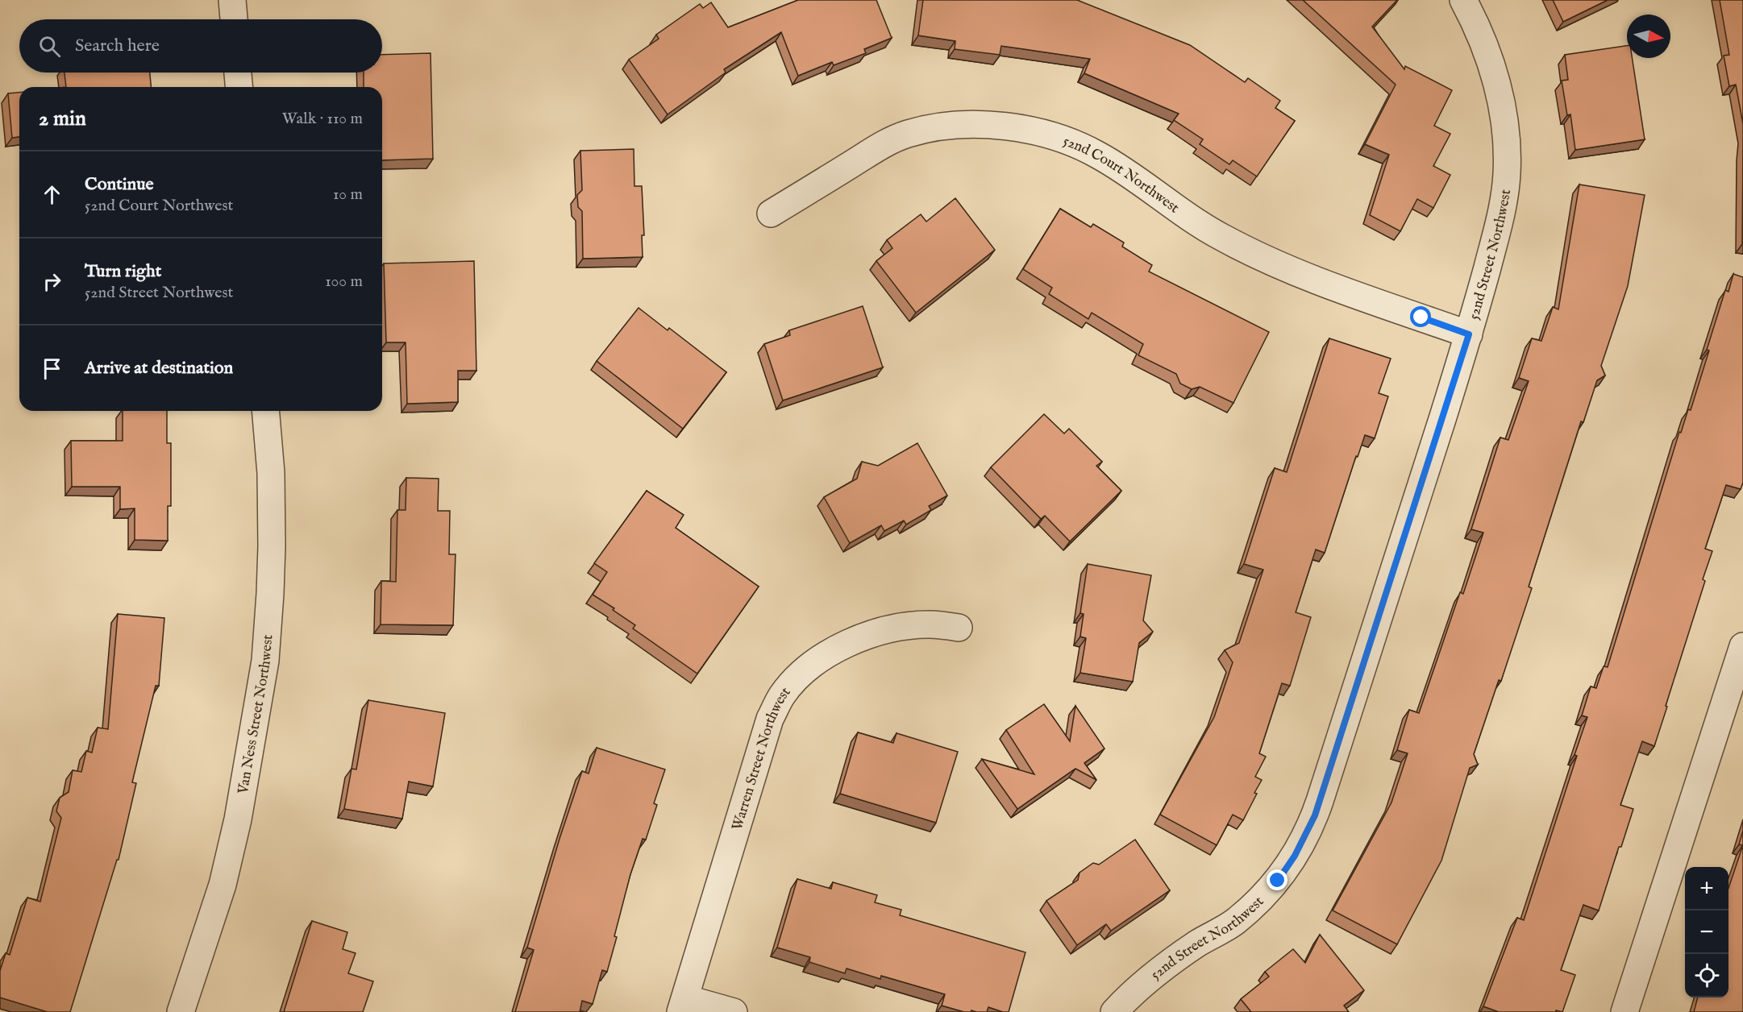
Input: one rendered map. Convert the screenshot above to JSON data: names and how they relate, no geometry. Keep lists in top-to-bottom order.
{
  "streets": {
    "street": [
      "52nd Court Northwest",
      "52nd Street Northwest",
      "Van Ness Street Northwest",
      "Warren Street Northwest"
    ]
  },
  "crossings": [
    ["52nd Court Northwest", "52nd Street Northwest"]
  ],
  "north": "right",
  "page": {
    "search": "Search here",
    "heading": ["2 min", "Walk · 110 m"],
    "list": [
      ["Continue", "52nd Court Northwest", "10 m"],
      ["Turn right", "52nd Street Northwest", "100 m"],
      "Arrive at destination"
    ],
    "map_buttons": ["+", "−"]
  }
}
